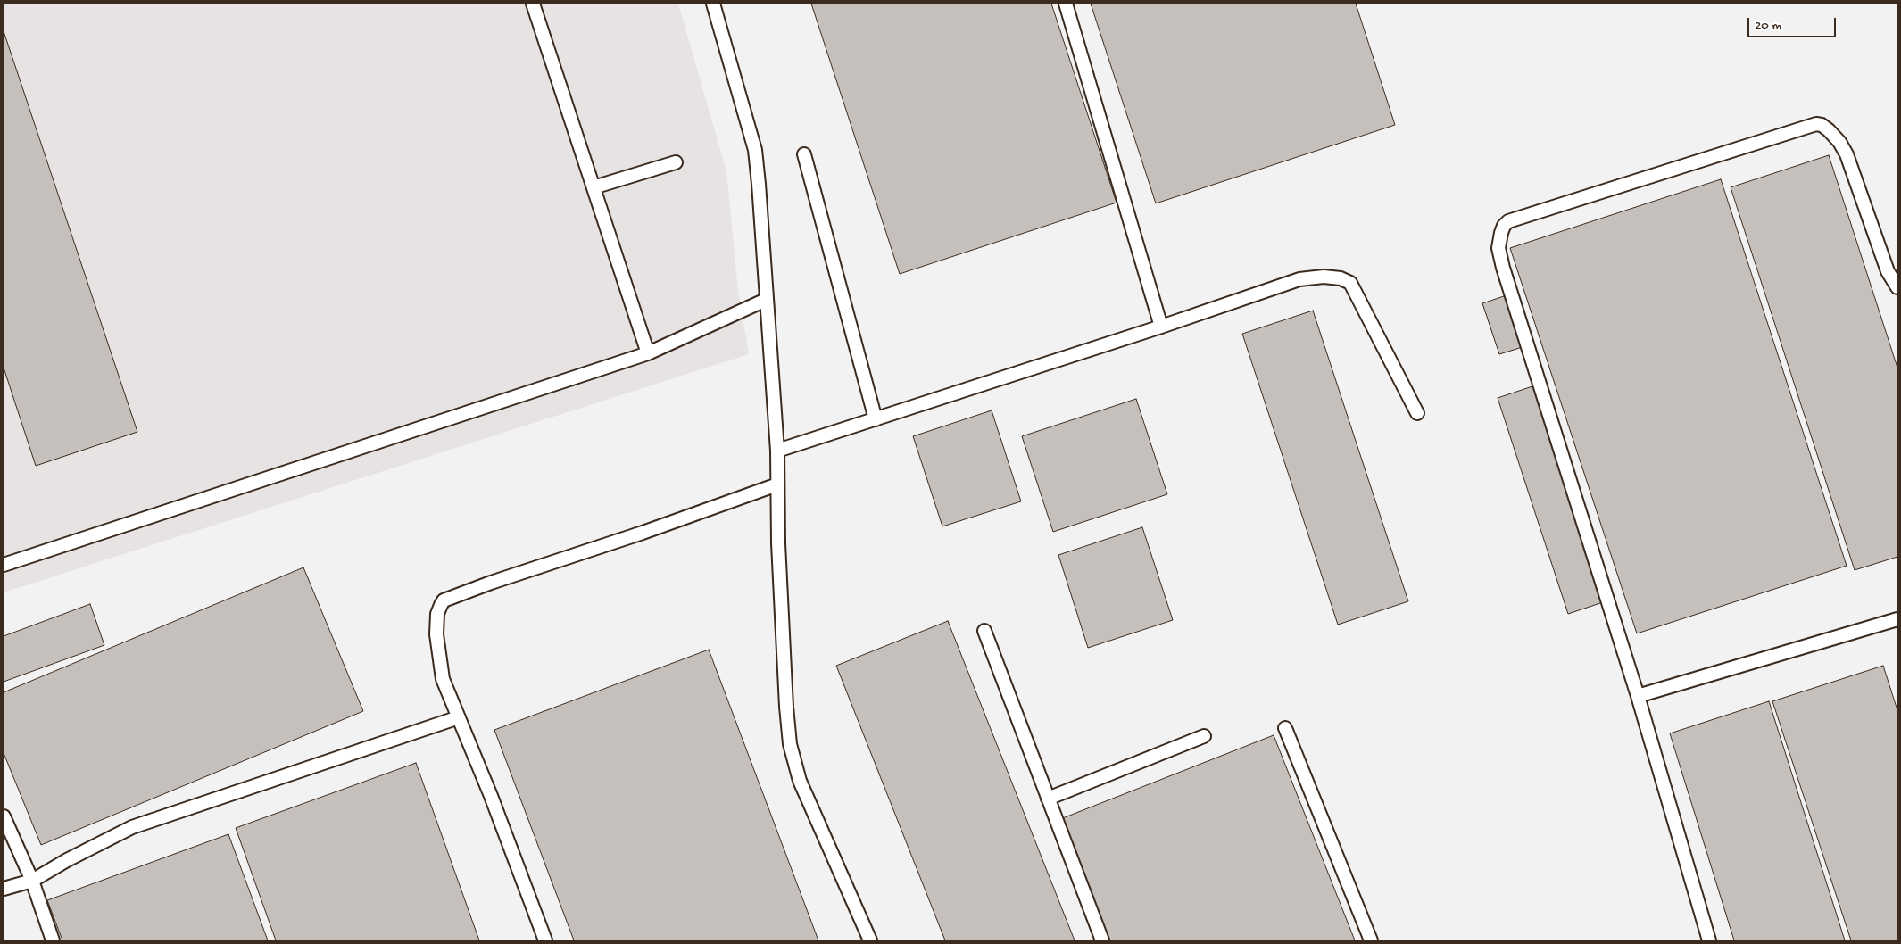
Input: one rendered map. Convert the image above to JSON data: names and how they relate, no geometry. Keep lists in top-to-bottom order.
{
  "scale_bar": "20 m"
}
